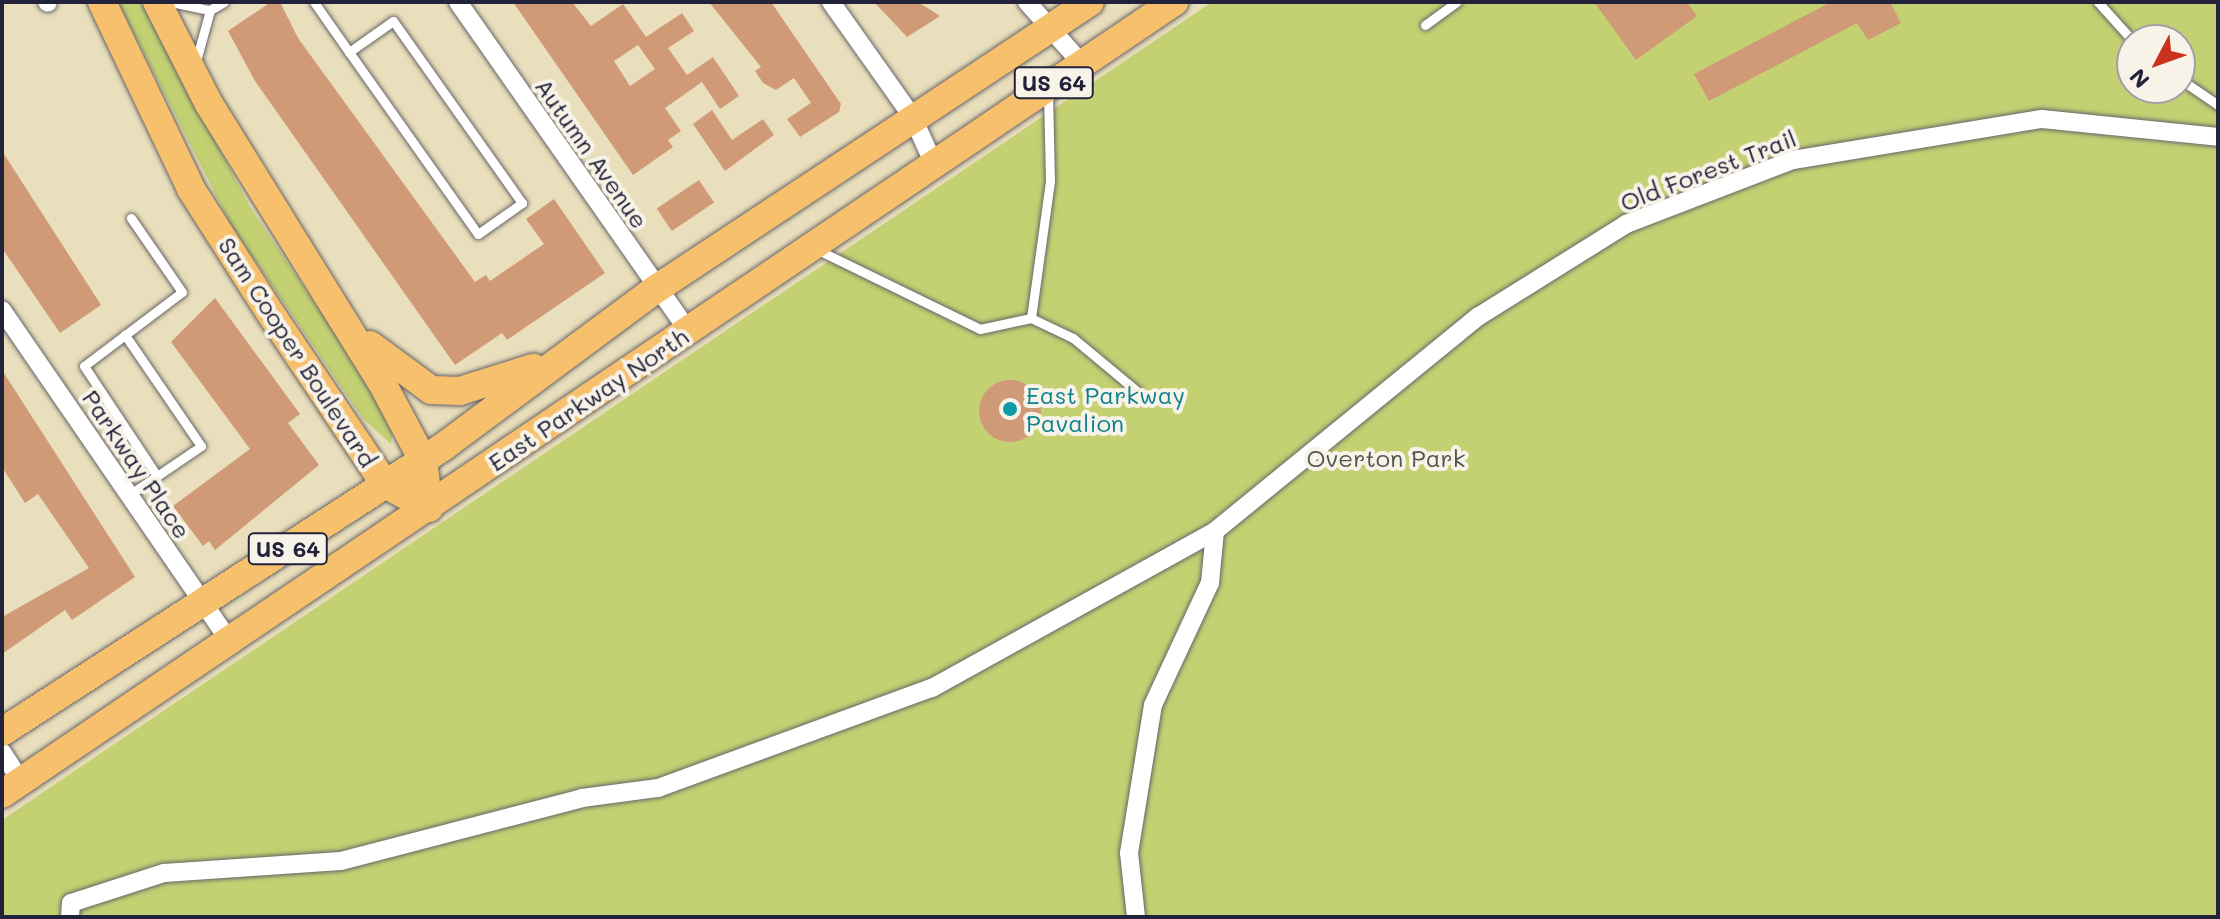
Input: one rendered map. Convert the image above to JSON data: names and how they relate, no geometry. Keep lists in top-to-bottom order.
{
  "streets": {
    "main road": ["US 64", "Sam Cooper Boulevard", "East Parkway North"],
    "street": ["Autumn Avenue", "Old Forest Trail", "Parkway Place"]
  },
  "crossings": [
    ["Autumn Avenue", "East Parkway North"],
    ["Sam Cooper Boulevard", "East Parkway North"],
    ["East Parkway North", "Parkway Place"]
  ],
  "parks": ["Overton Park"],
  "places": ["East Parkway Pavalion"],
  "north": "bottom left"
}
